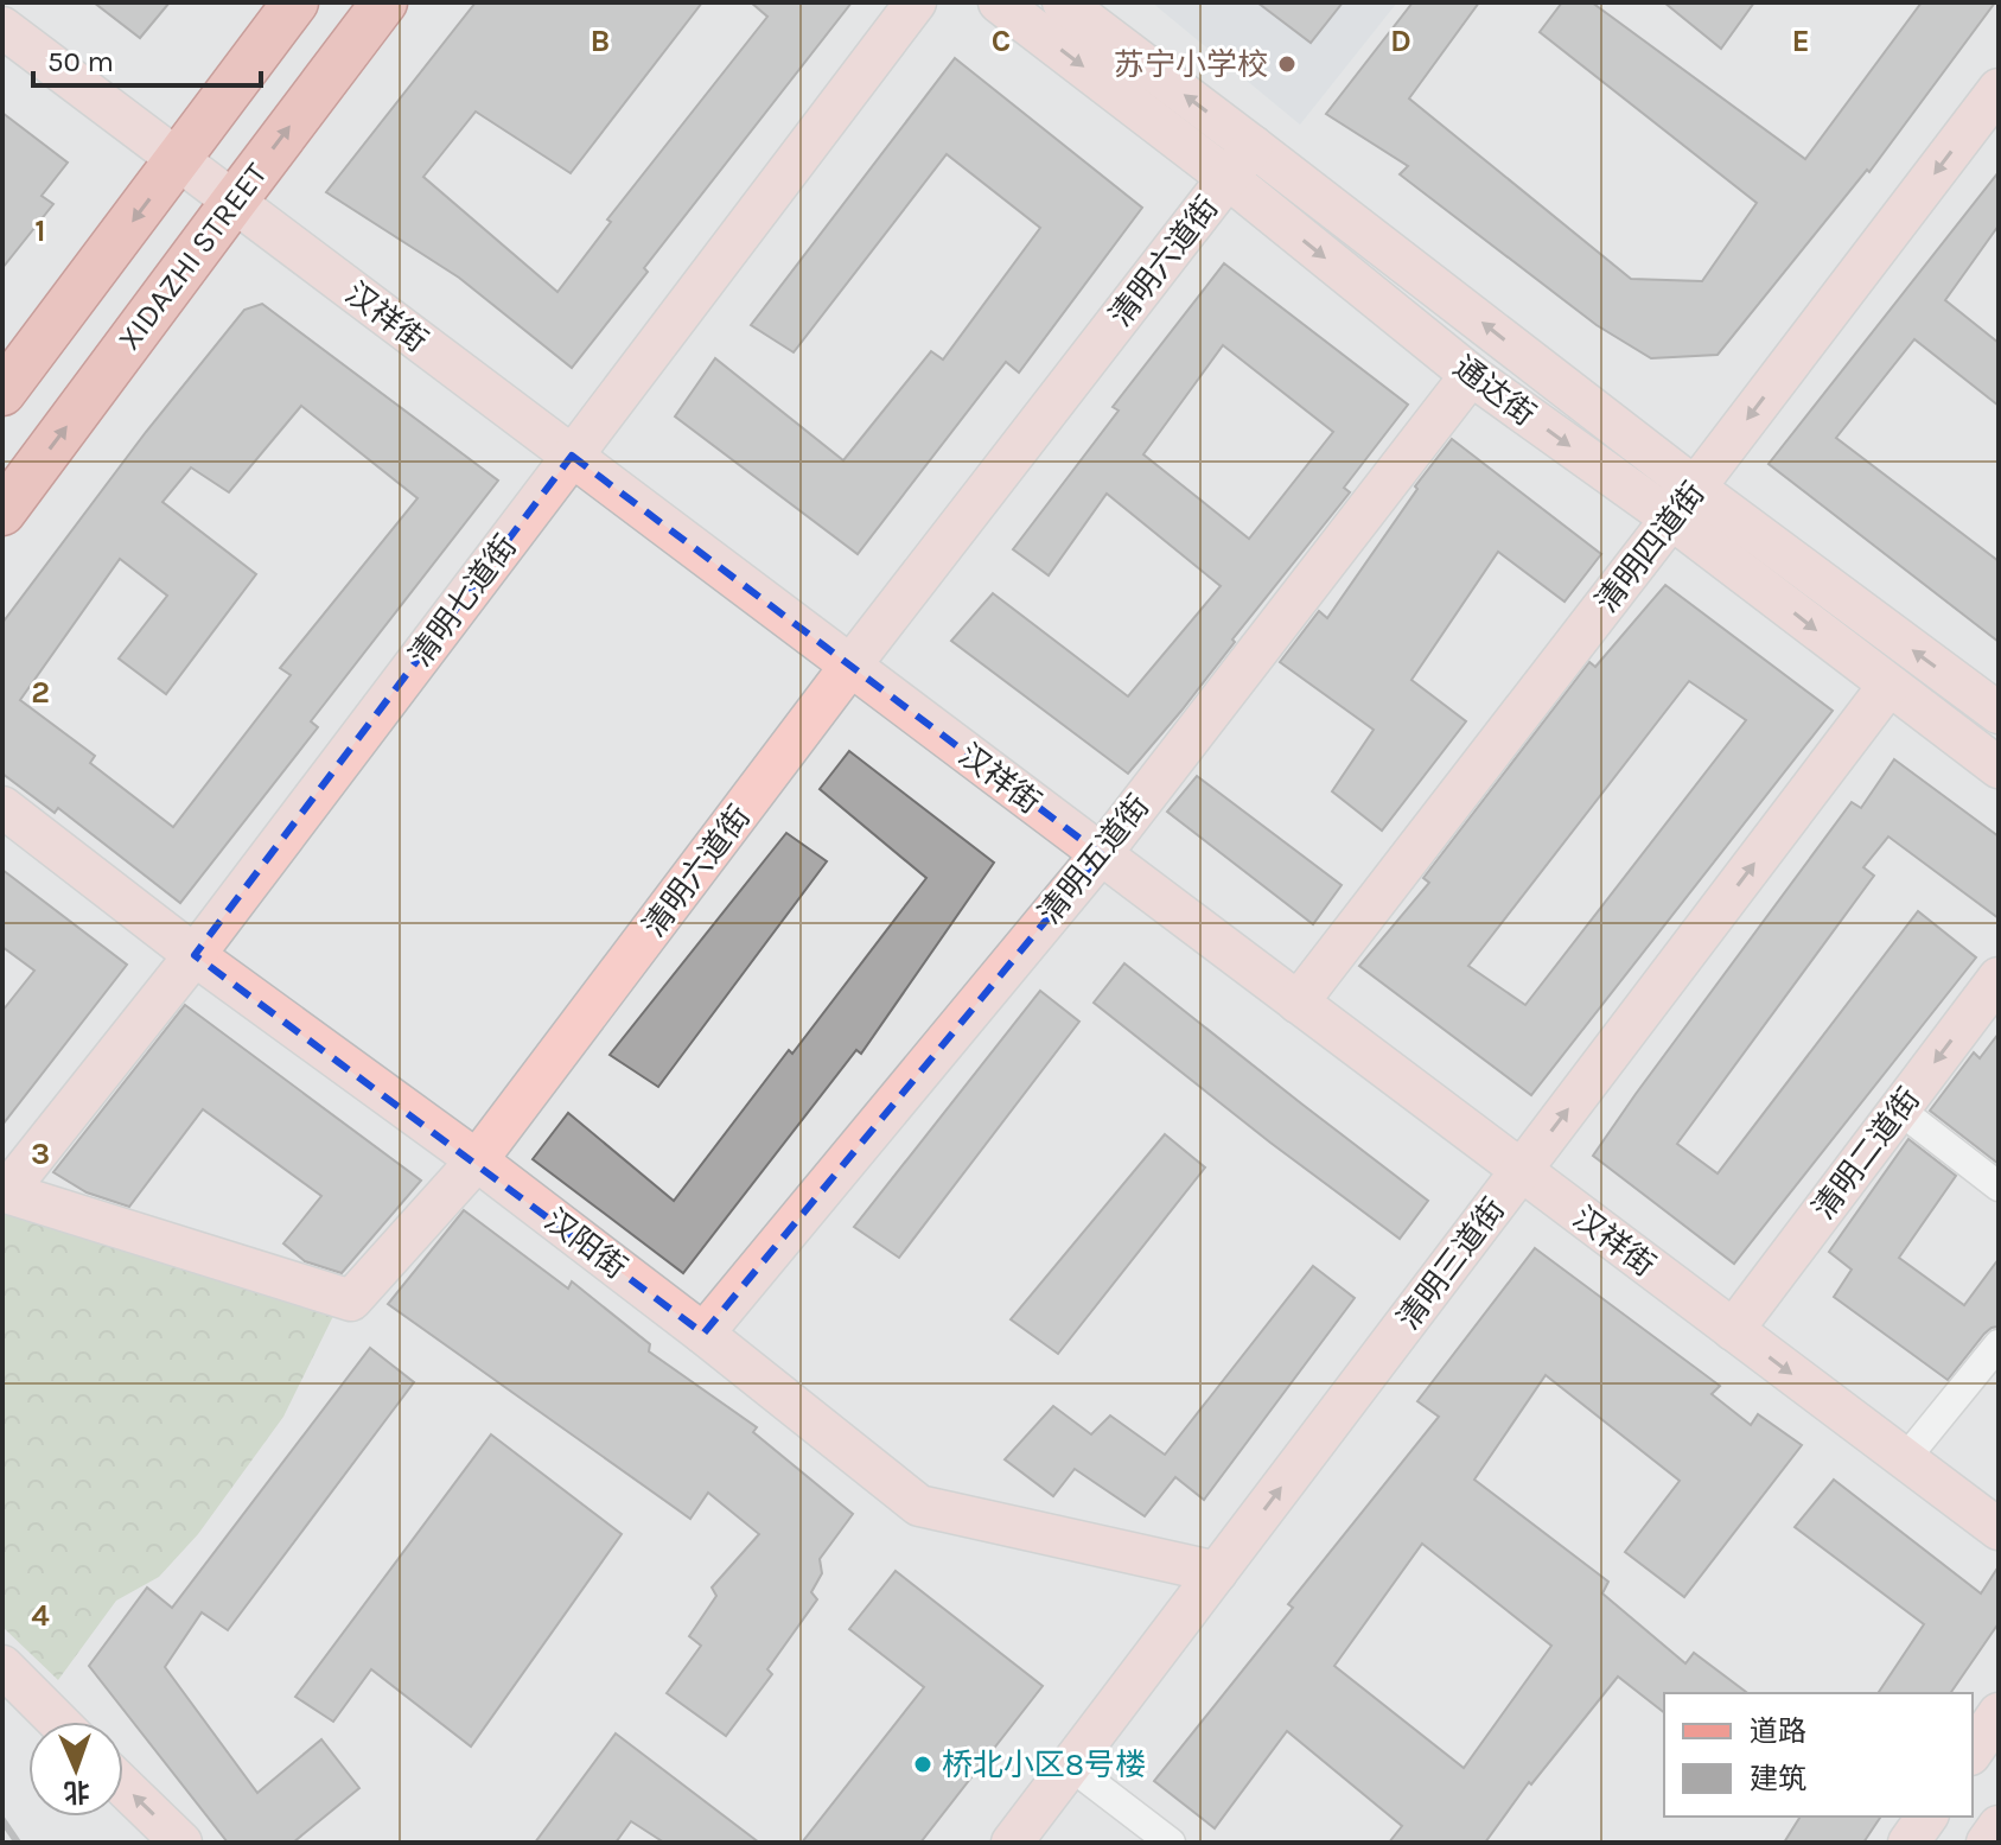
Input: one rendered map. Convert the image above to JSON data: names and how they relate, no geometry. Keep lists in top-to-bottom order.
{
  "streets": {
    "main road": ["XIDAZHI STREET"],
    "street": [
      "清明六道街",
      "汉祥街",
      "通达街",
      "清明四道街",
      "清明七道街",
      "清明五道街",
      "清明二道街",
      "汉阳街",
      "清明三道街"
    ]
  },
  "crossings": [
    ["XIDAZHI STREET", "汉祥街"],
    ["清明六道街", "汉祥街"],
    ["清明六道街", "通达街"],
    ["清明六道街", "清明七道街"],
    ["清明六道街", "汉阳街"],
    ["汉祥街", "清明四道街"],
    ["汉祥街", "清明七道街"],
    ["汉祥街", "清明五道街"],
    ["汉祥街", "清明二道街"],
    ["汉祥街", "清明三道街"],
    ["通达街", "清明四道街"],
    ["通达街", "清明五道街"],
    ["通达街", "清明三道街"],
    ["清明七道街", "汉阳街"],
    ["清明五道街", "汉阳街"],
    ["汉阳街", "清明三道街"]
  ],
  "one_way": ["清明四道街", "清明二道街", "清明三道街"],
  "places": ["苏宁小学校", "桥北小区8号楼"],
  "legend": ["道路", "建筑"],
  "scale_bar": "50 m",
  "north": "bottom",
  "grid": {
    "columns": [
      "B",
      "C",
      "D",
      "E"
    ],
    "rows": [
      "1",
      "2",
      "3",
      "4"
    ]
  }
}
